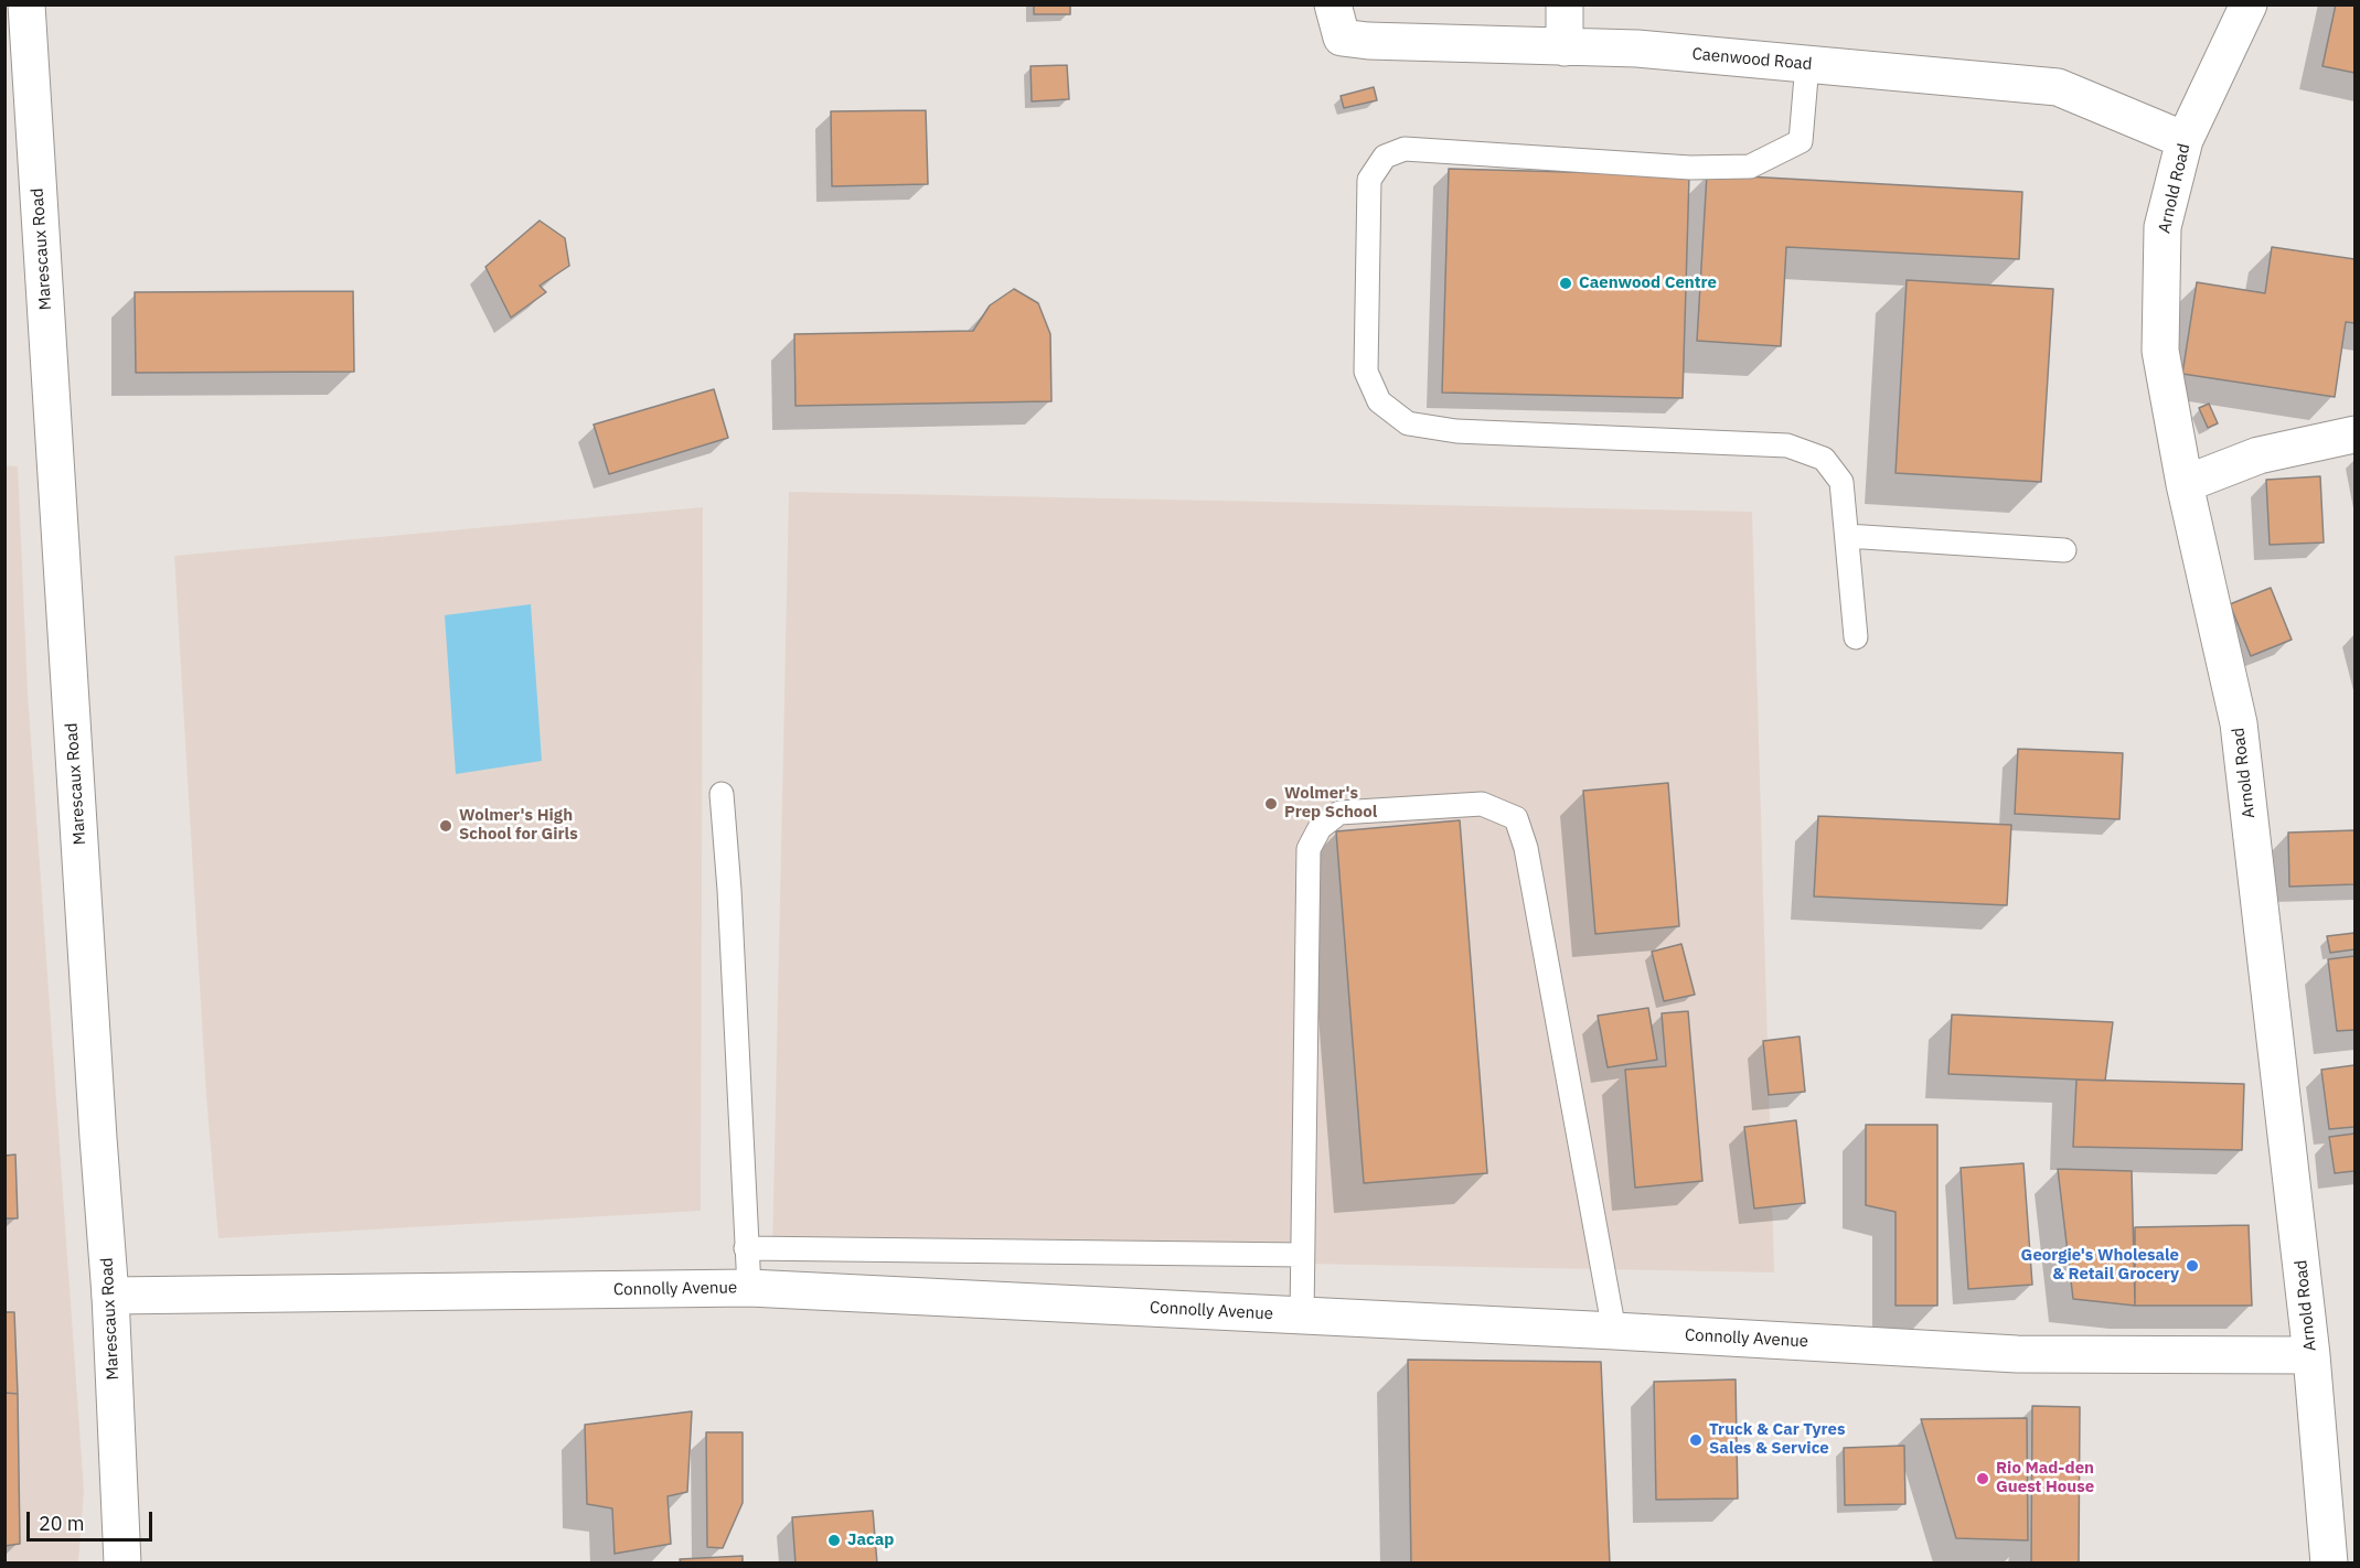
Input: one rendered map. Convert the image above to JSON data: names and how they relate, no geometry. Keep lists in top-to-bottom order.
{
  "streets": {
    "street": [
      "Caenwood Road",
      "Arnold Road",
      "Marescaux Road",
      "Connolly Avenue"
    ]
  },
  "crossings": [
    ["Caenwood Road", "Arnold Road"],
    ["Arnold Road", "Connolly Avenue"],
    ["Marescaux Road", "Connolly Avenue"]
  ],
  "places": [
    "Caenwood Centre",
    "Wolmer's Prep School",
    "Wolmer's High School for Girls",
    "Georgie's Wholesale & Retail Grocery",
    "Truck & Car Tyres Sales & Service",
    "Rio Mad-den Guest House",
    "Jacap"
  ],
  "scale_bar": "20 m"
}
